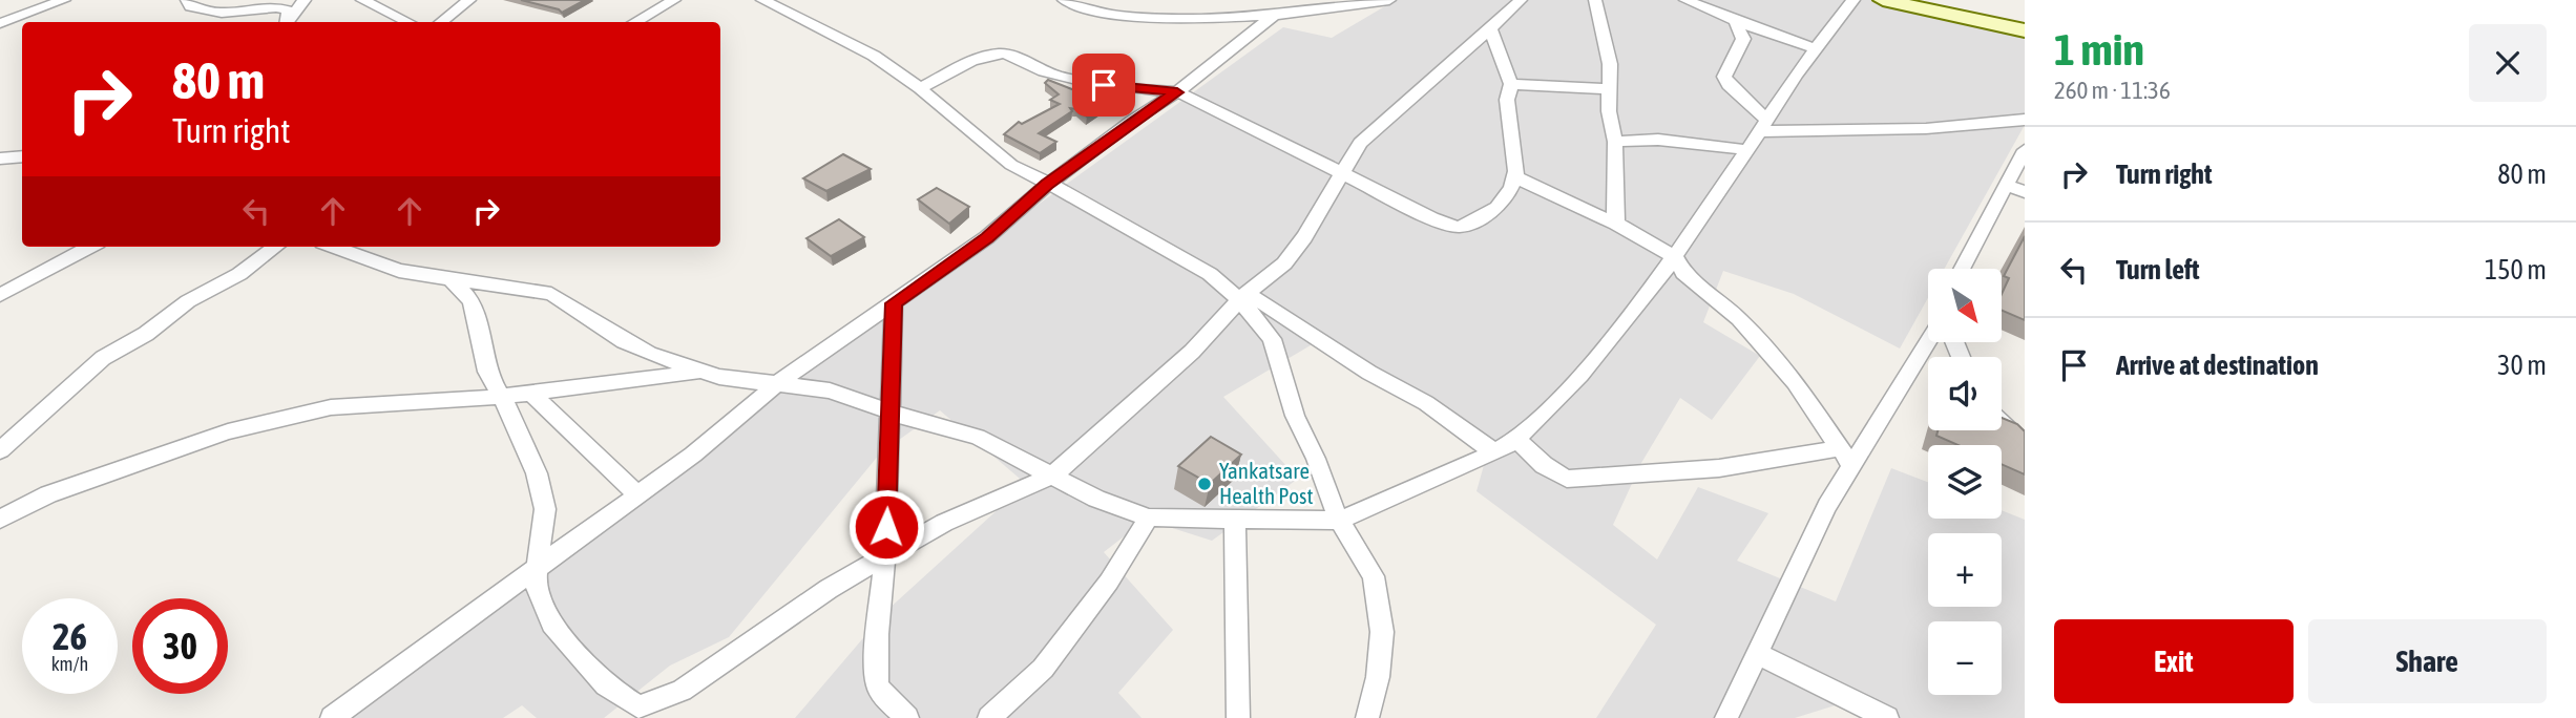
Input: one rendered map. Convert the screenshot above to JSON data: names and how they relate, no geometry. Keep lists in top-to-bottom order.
{
  "places": ["Yankatsare Health Post"],
  "north": "bottom right",
  "page": {
    "heading": ["1 min", "260 m · 11:36"],
    "turn": ["80 m", "Turn right"],
    "list": [
      {
        "name": "Turn right",
        "value": "80 m"
      },
      {
        "name": "Turn left",
        "value": "150 m"
      },
      {
        "name": "Arrive at destination",
        "value": "30 m"
      }
    ],
    "map_buttons": ["+", "−"],
    "speed": "26 km/h",
    "limit": "30",
    "buttons": ["Exit", "Share"]
  }
}
